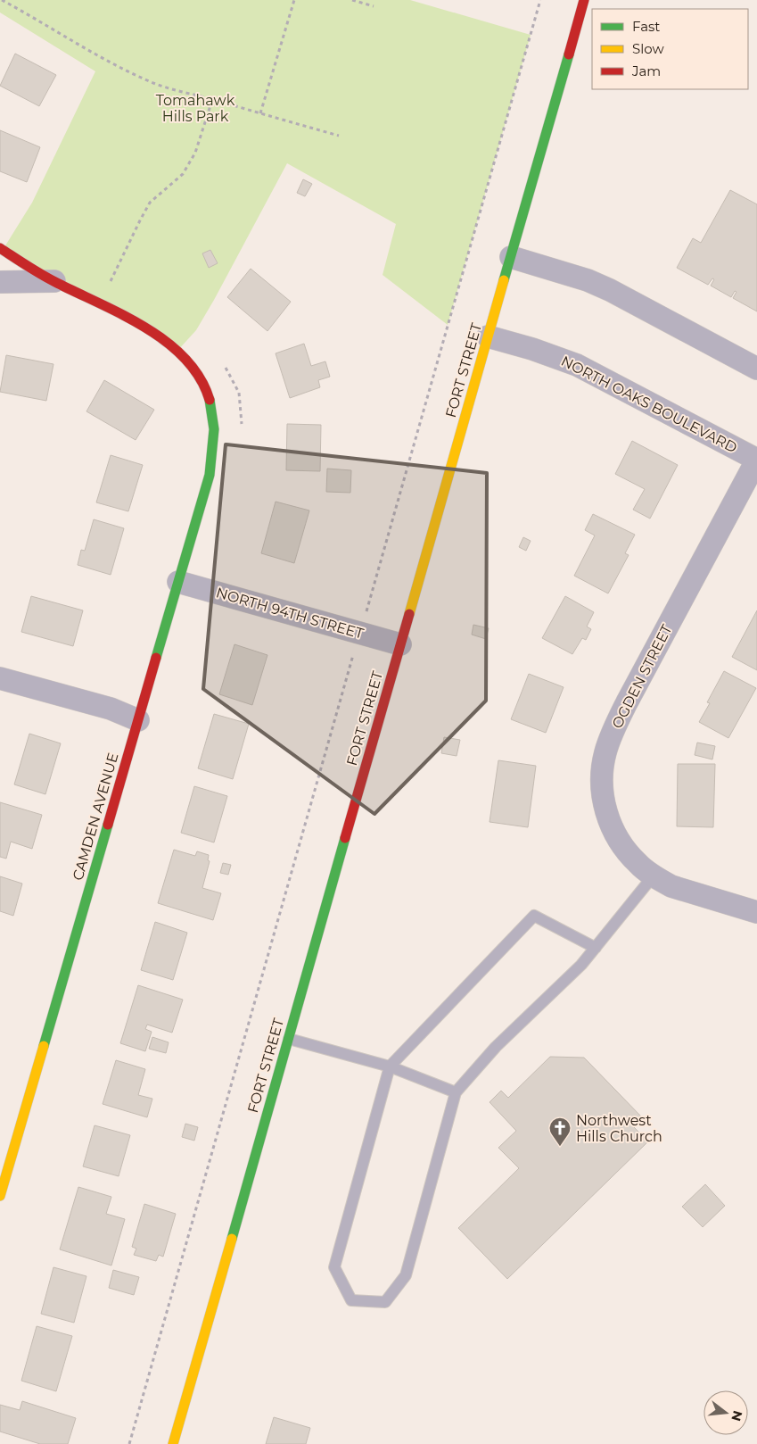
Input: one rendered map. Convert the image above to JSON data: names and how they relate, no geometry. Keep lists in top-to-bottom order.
{
  "streets": {
    "main road": ["FORT STREET", "CAMDEN AVENUE"],
    "street": ["NORTH OAKS BOULEVARD", "NORTH 94TH STREET", "OGDEN STREET"]
  },
  "crossings": [
    ["FORT STREET", "NORTH OAKS BOULEVARD"],
    ["FORT STREET", "NORTH 94TH STREET"],
    ["NORTH OAKS BOULEVARD", "OGDEN STREET"],
    ["NORTH 94TH STREET", "CAMDEN AVENUE"]
  ],
  "parks": ["Tomahawk Hills Park"],
  "places": {
    "church": ["Northwest Hills Church"]
  },
  "legend": ["Fast", "Slow", "Jam"],
  "north": "right"
}
